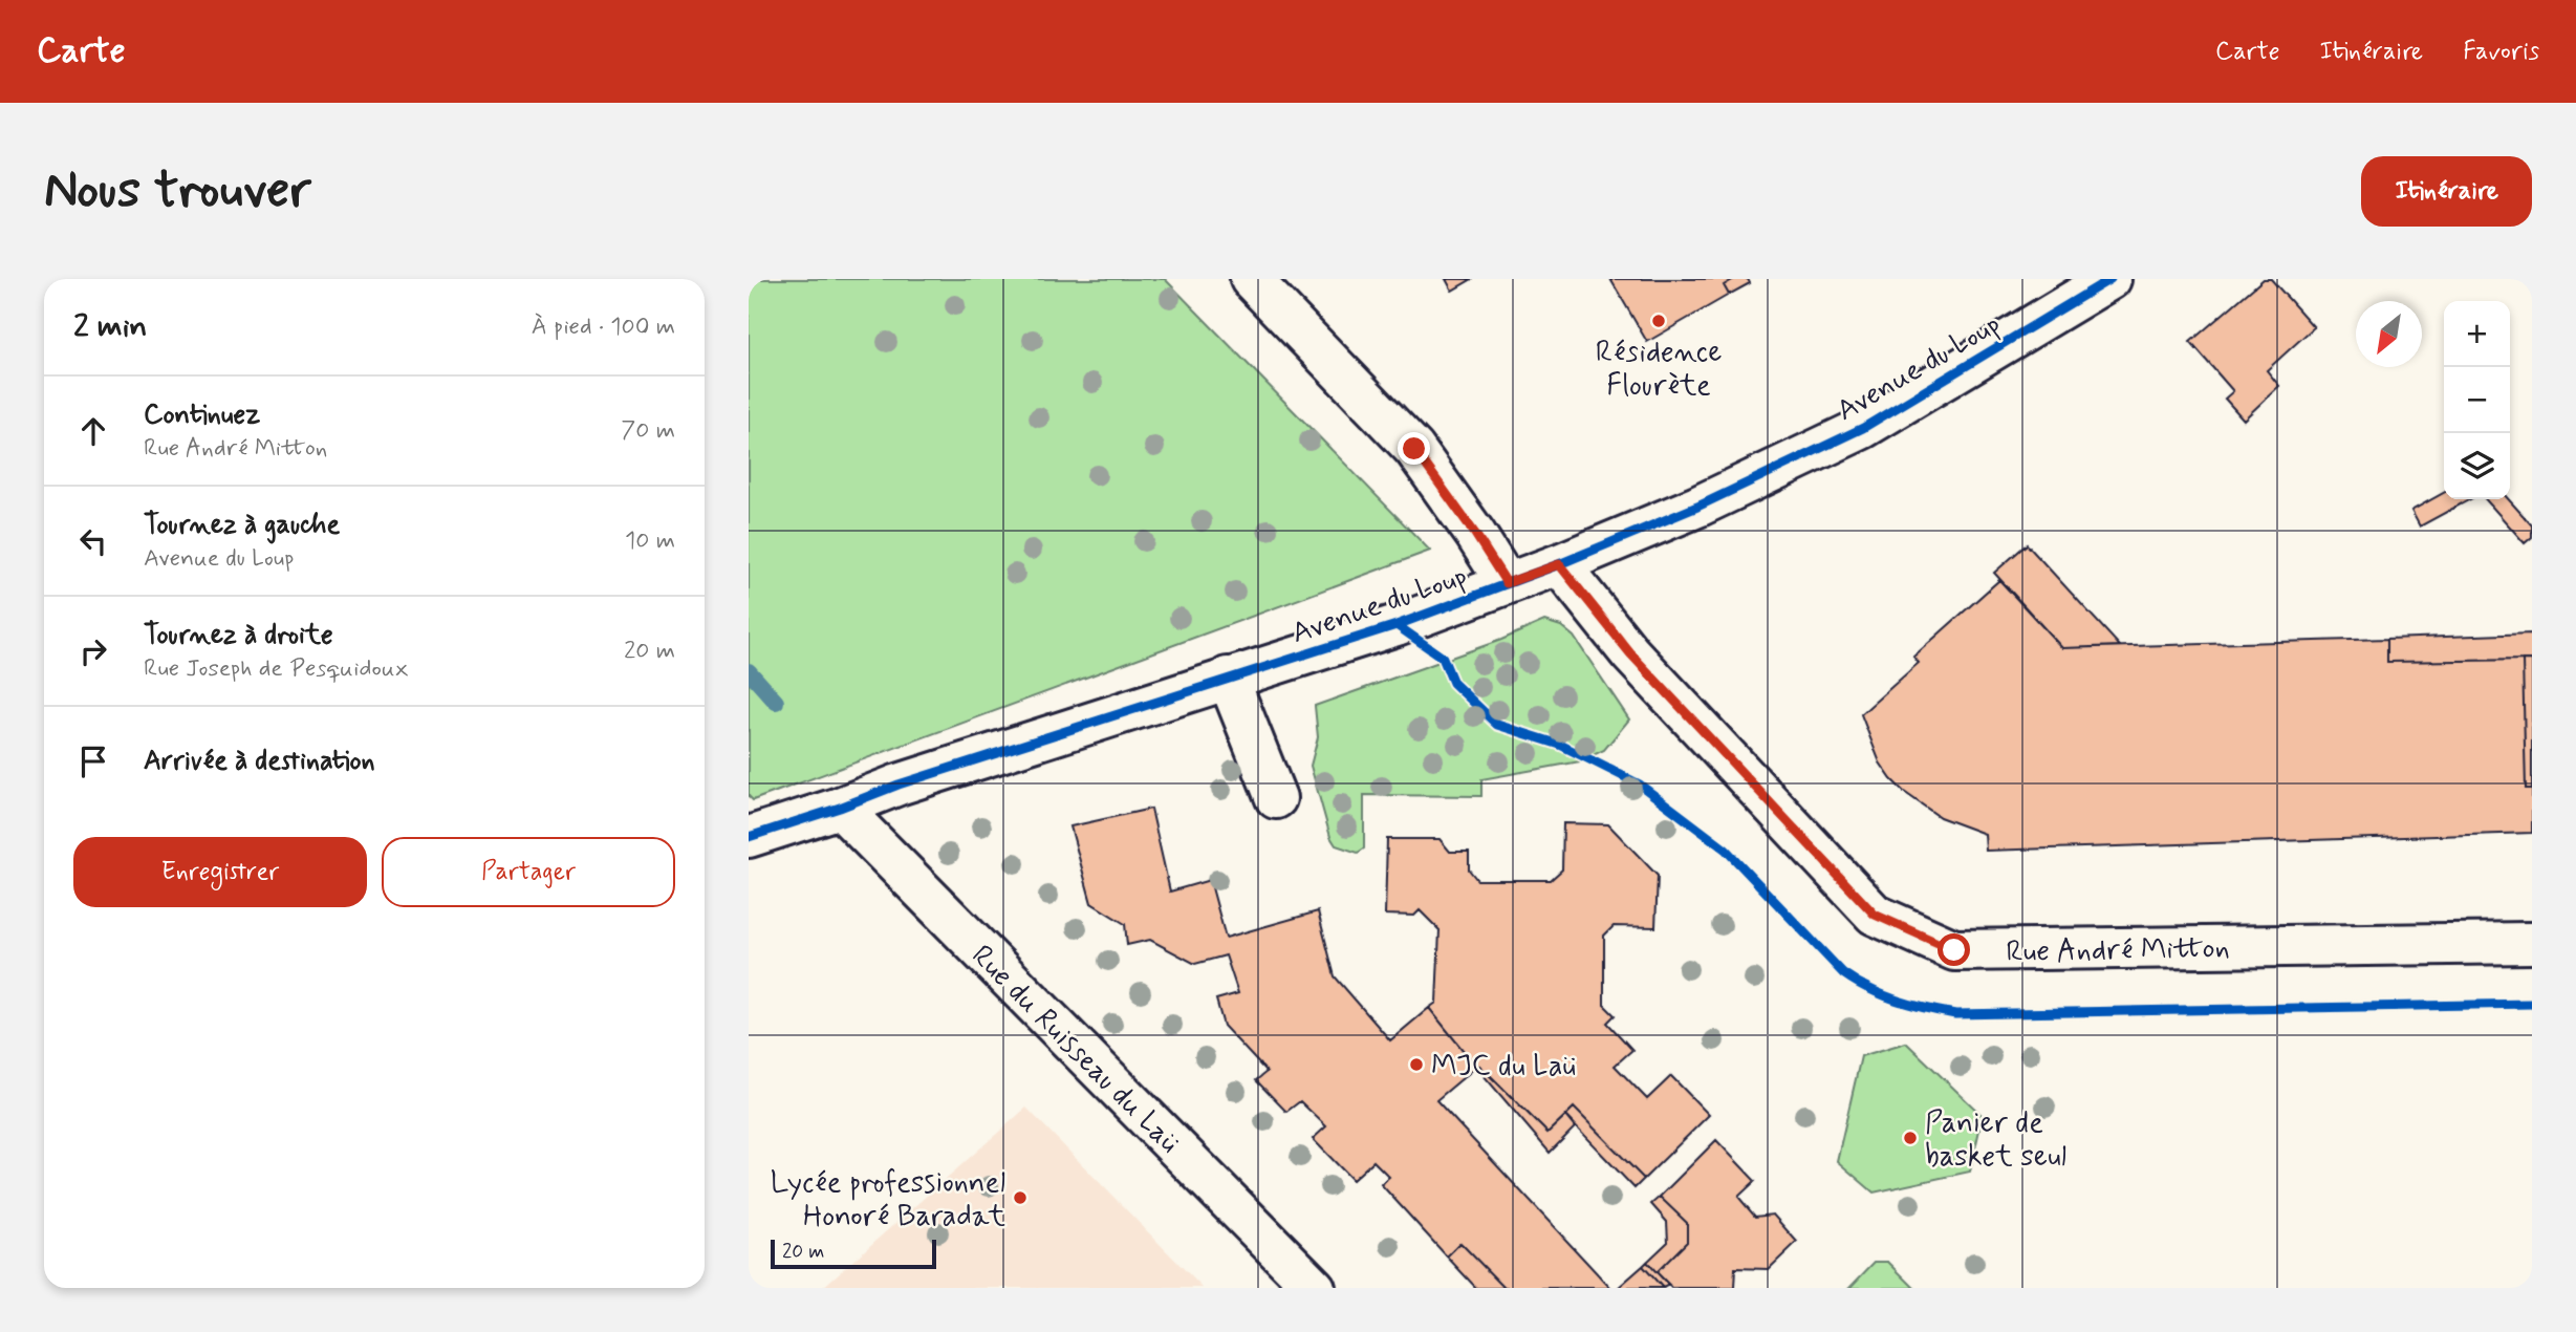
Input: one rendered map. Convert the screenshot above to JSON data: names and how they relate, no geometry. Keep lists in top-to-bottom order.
{
  "streets": {
    "street": ["Avenue du Loup", "Rue André Mitton", "Rue du Ruisseau du Laü"]
  },
  "crossings": [
    ["Avenue du Loup", "Rue André Mitton"],
    ["Avenue du Loup", "Rue du Ruisseau du Laü"]
  ],
  "places": [
    "Résidence Flourète",
    "MJC du Laü",
    "Panier de basket seul",
    "Lycée professionnel Honoré Baradat"
  ],
  "scale_bar": "20 m",
  "north": "bottom left",
  "page": {
    "header": "Carte",
    "nav": ["Carte", "Itinéraire", "Favoris"],
    "buttons": [
      "Itinéraire",
      ["Enregistrer", "Partager"]
    ],
    "title": "Nous trouver",
    "heading": ["2 min", "À pied · 100 m"],
    "map_buttons": ["+", "−"],
    "list": [
      ["Continuez", "Rue André Mitton", "70 m"],
      ["Tournez à gauche", "Avenue du Loup", "10 m"],
      ["Tournez à droite", "Rue Joseph de Pesquidoux", "20 m"],
      "Arrivée à destination"
    ],
    "scale": "20 m"
  }
}
